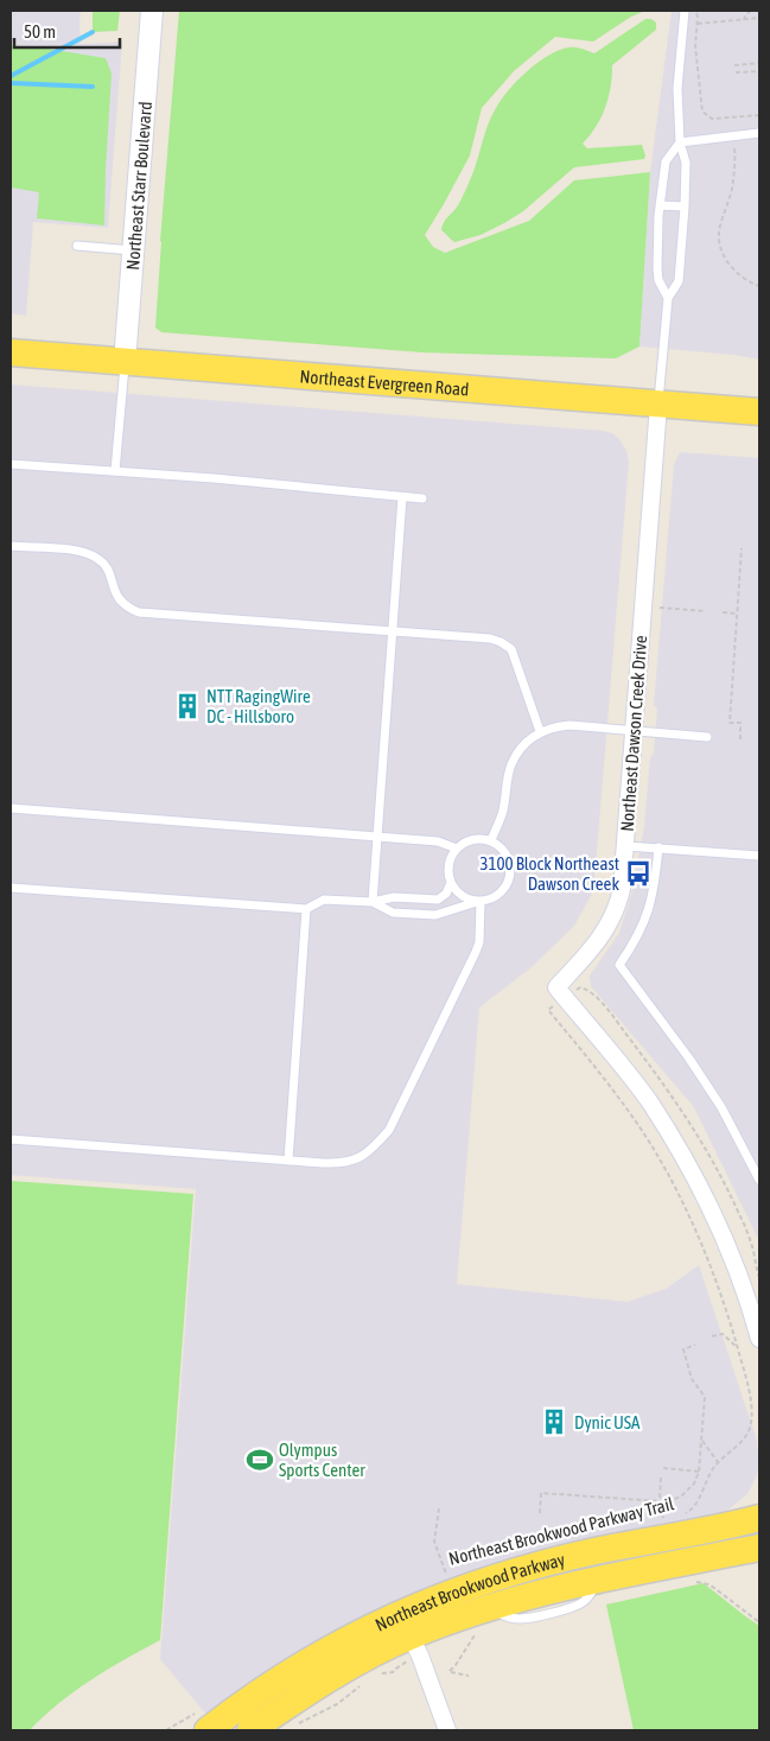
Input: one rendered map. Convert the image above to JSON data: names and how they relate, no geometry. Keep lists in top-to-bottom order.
{
  "streets": {
    "main road": ["Northeast Evergreen Road", "Northeast Brookwood Parkway"],
    "street": ["Northeast Starr Boulevard", "Northeast Dawson Creek Drive"],
    "path": ["Northeast Brookwood Parkway Trail"]
  },
  "crossings": [
    ["Northeast Starr Boulevard", "Northeast Evergreen Road"],
    ["Northeast Evergreen Road", "Northeast Dawson Creek Drive"]
  ],
  "places": {
    "building": ["NTT RagingWire DC - Hillsboro", "Dynic USA"],
    "bus stop": ["3100 Block Northeast Dawson Creek"],
    "sports": ["Olympus Sports Center"]
  },
  "scale_bar": "50 m"
}
